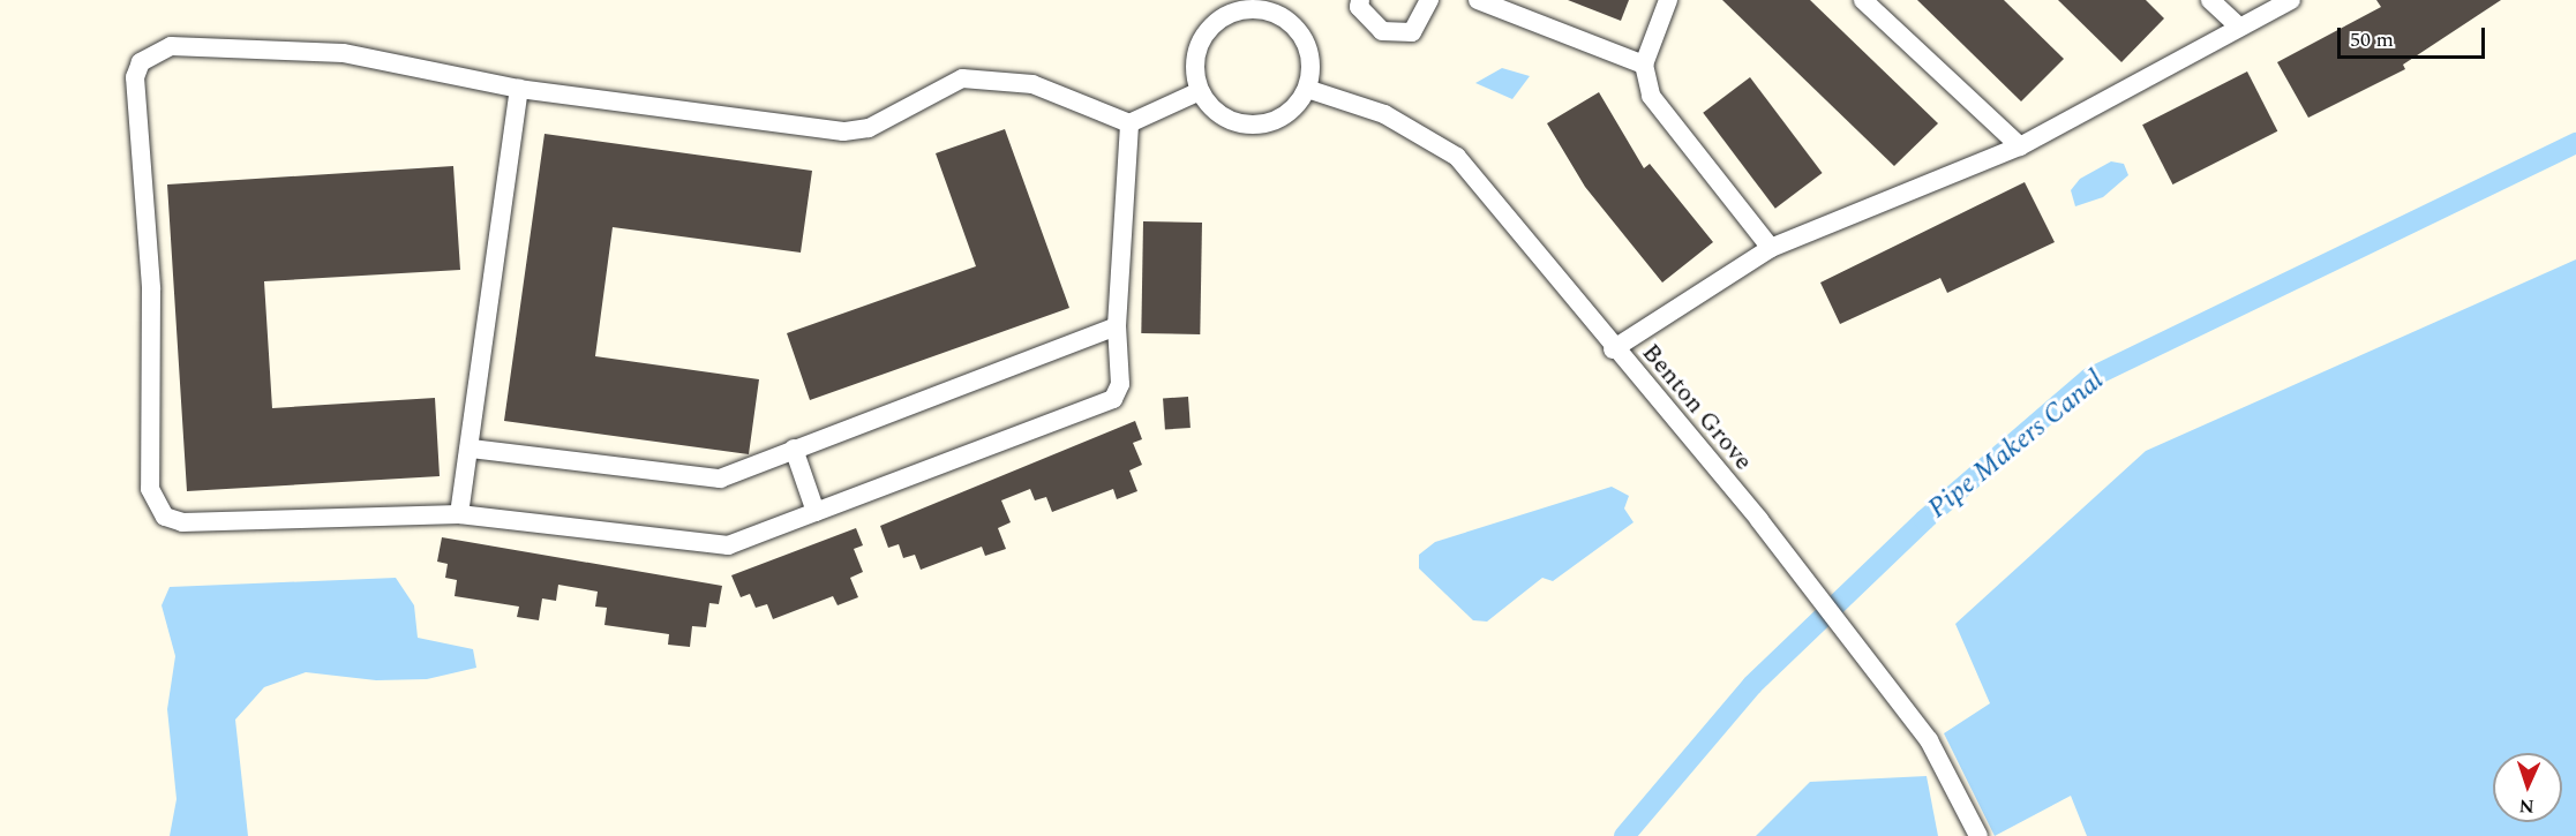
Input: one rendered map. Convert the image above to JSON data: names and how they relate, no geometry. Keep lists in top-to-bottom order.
{
  "streets": {
    "street": ["Benton Grove"]
  },
  "water": ["Pipe Makers Canal"],
  "scale_bar": "50 m",
  "north": "bottom"
}
